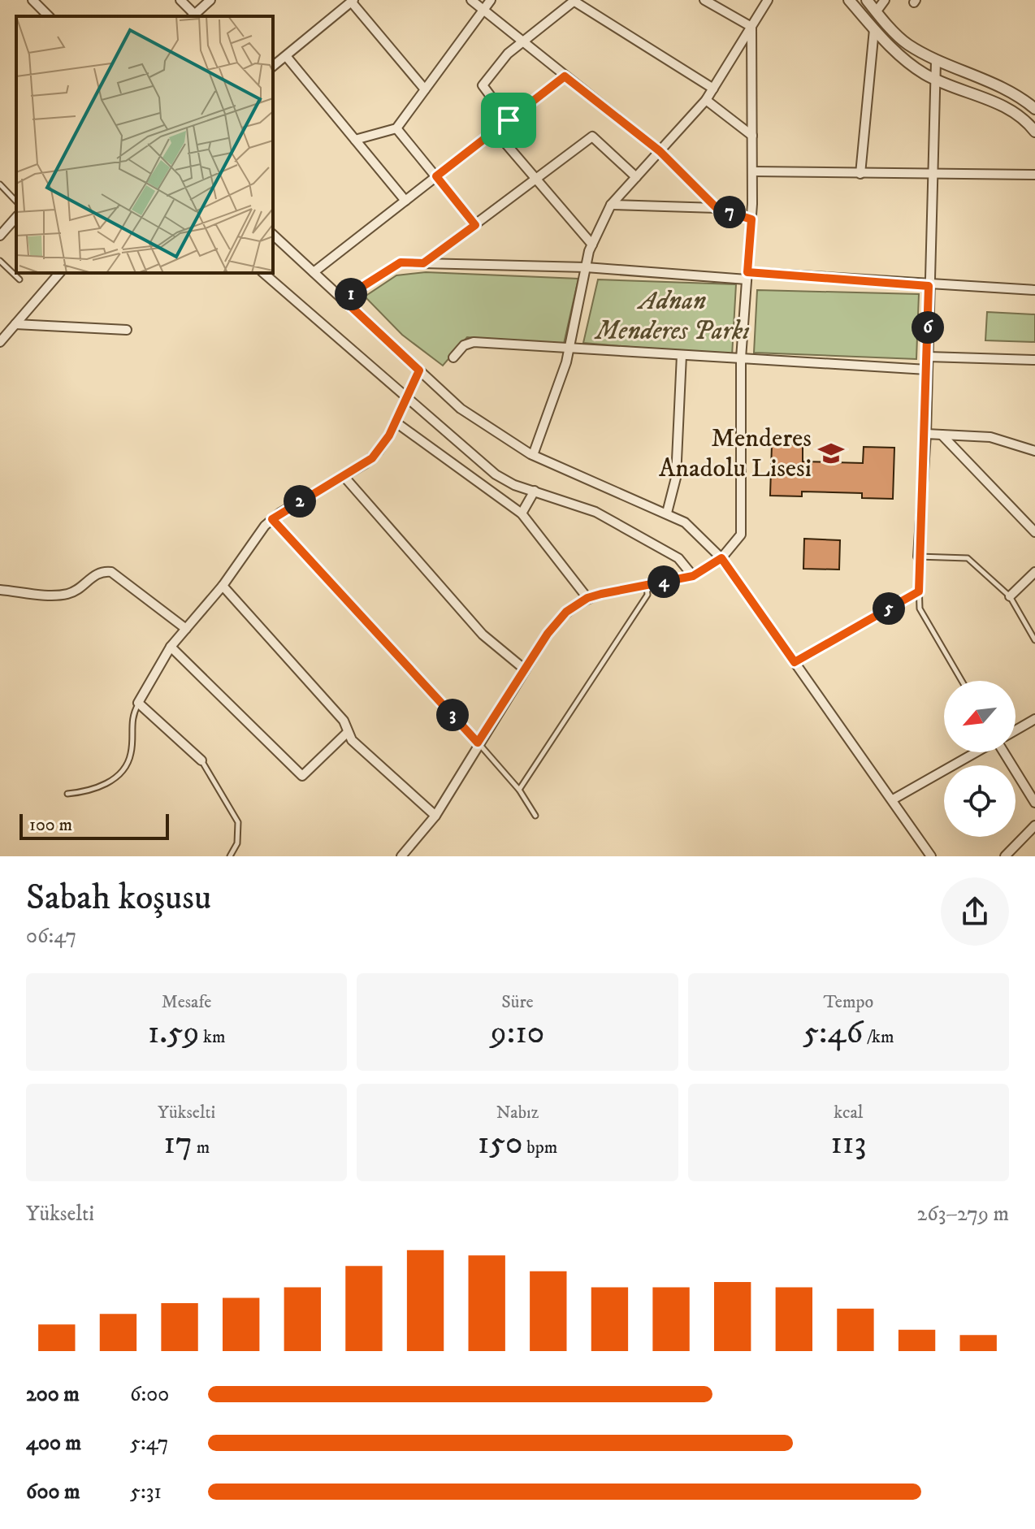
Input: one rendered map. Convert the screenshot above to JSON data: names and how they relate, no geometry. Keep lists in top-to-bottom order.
{
  "parks": ["Adnan Menderes Parkı"],
  "places": {
    "school or university": ["Menderes Anadolu Lisesi"]
  },
  "scale_bar": "100 m",
  "north": "bottom left",
  "page": {
    "pins": [
      "7",
      "1",
      "6",
      "2",
      "4",
      "5",
      "3"
    ],
    "scale": "100 m",
    "heading": ["Sabah koşusu", "06:47"],
    "stats": [
      ["Mesafe", "1.59 km"],
      ["Süre", "9:10"],
      ["Tempo", "5:46 /km"],
      ["Yükselti", "17 m"],
      ["Nabız", "150 bpm"],
      ["kcal", "113"]
    ],
    "chart": ["Yükselti", "263–279 m"],
    "list": [
      {
        "name": "200 m",
        "note": "6:00"
      },
      {
        "name": "400 m",
        "note": "5:47"
      },
      {
        "name": "600 m",
        "note": "5:31"
      }
    ]
  }
}
